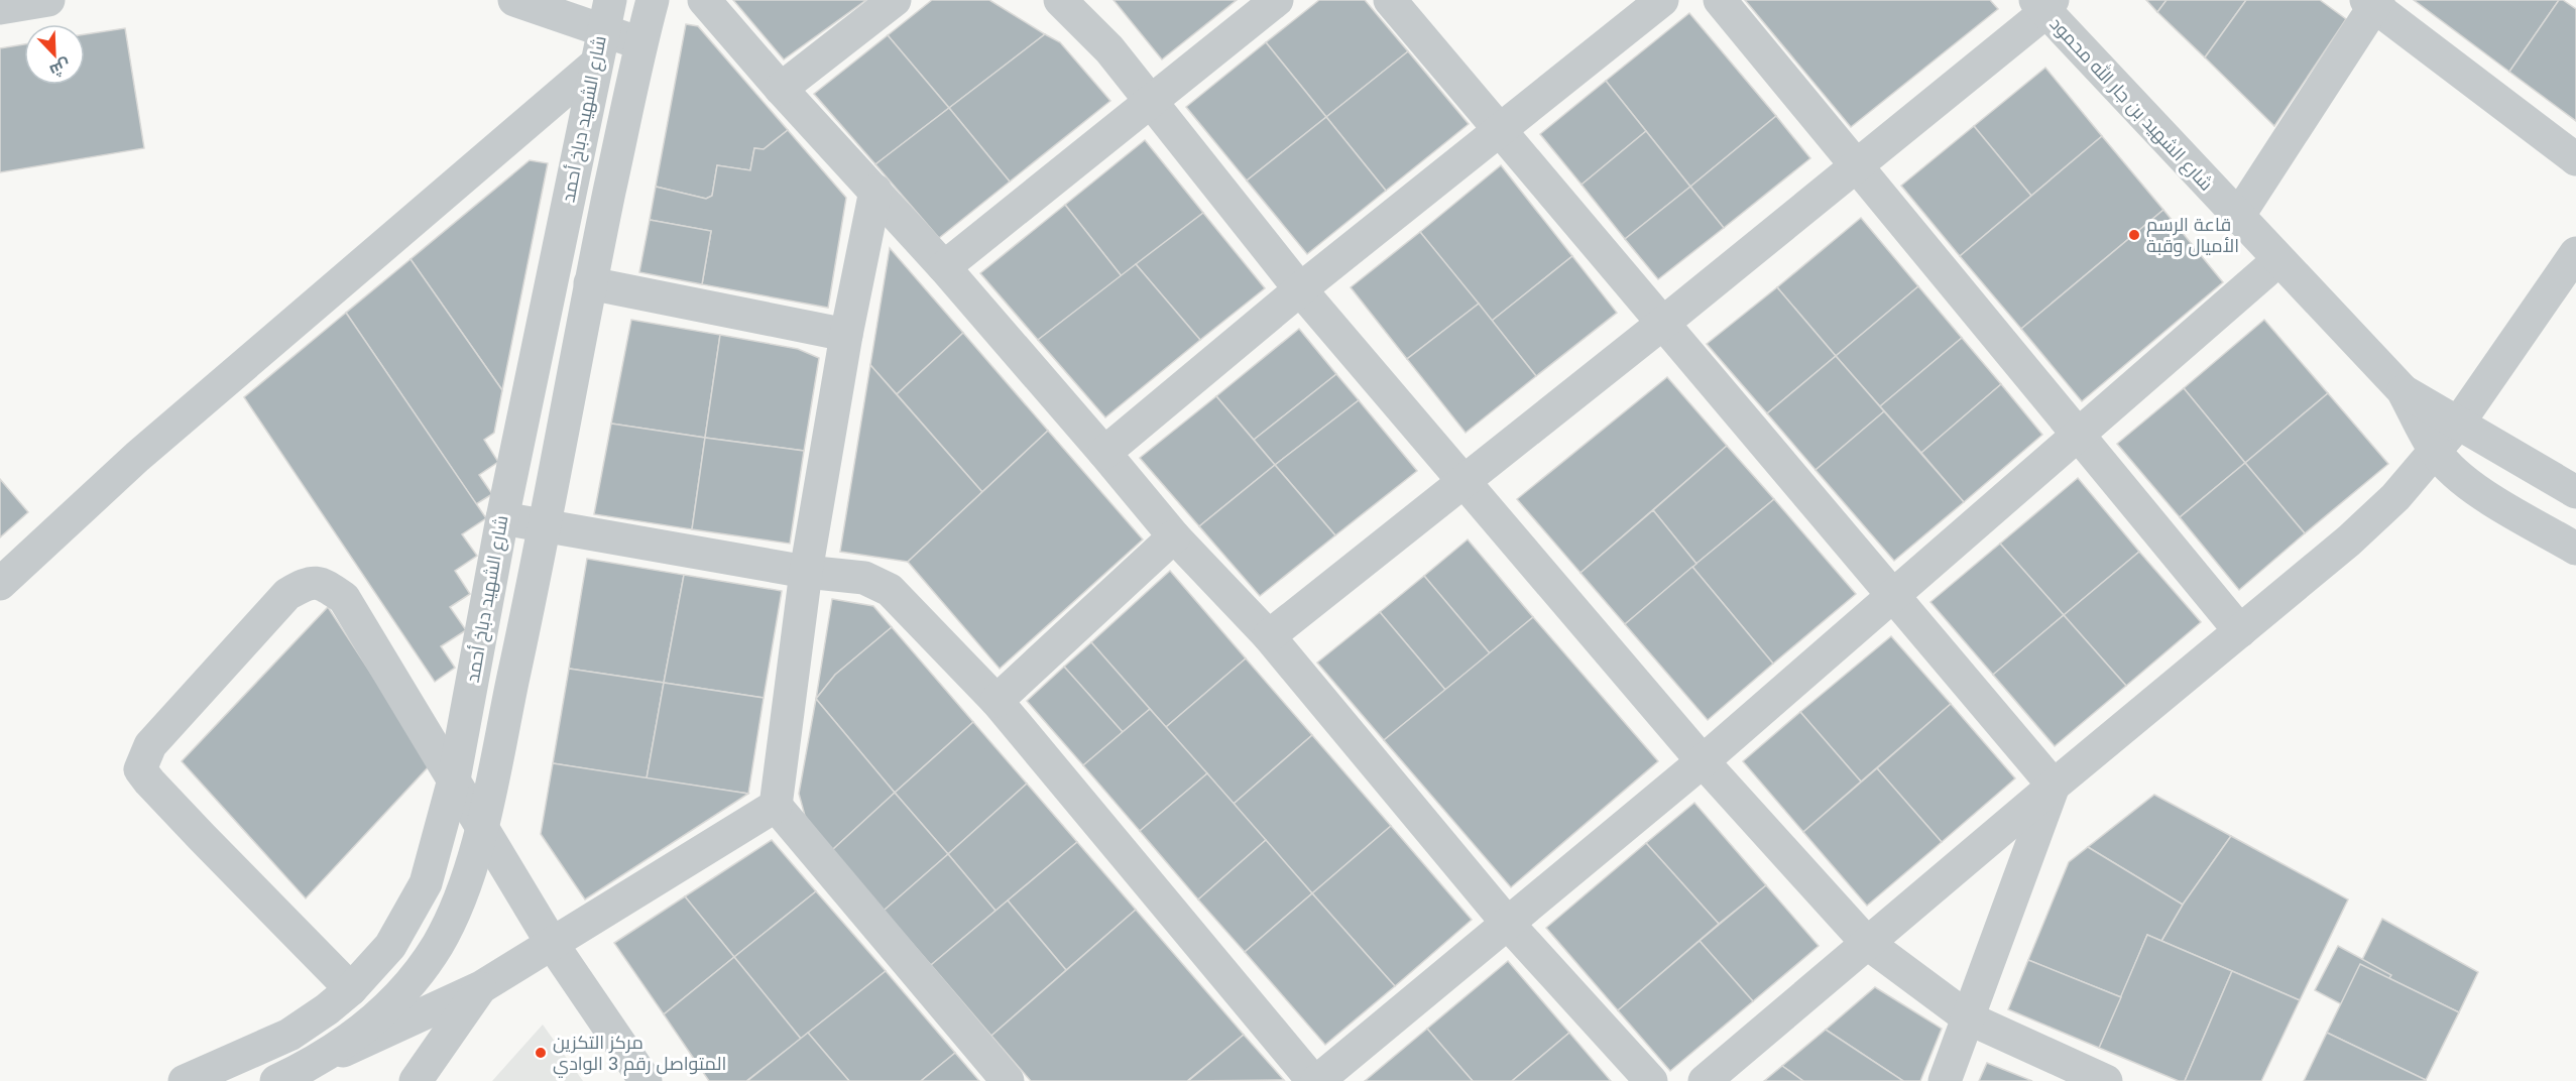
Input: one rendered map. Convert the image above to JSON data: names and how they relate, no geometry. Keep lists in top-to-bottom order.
{
  "streets": {
    "street": ["شارع الشهيد بن جار الله محمود", "شارع الشهيد دباخ أحمد"]
  },
  "places": ["قاعة الرسم الأميال وقبة", "مركز التكزين المتواصل رقم 3 الوادي"],
  "north": "bottom right"
}
